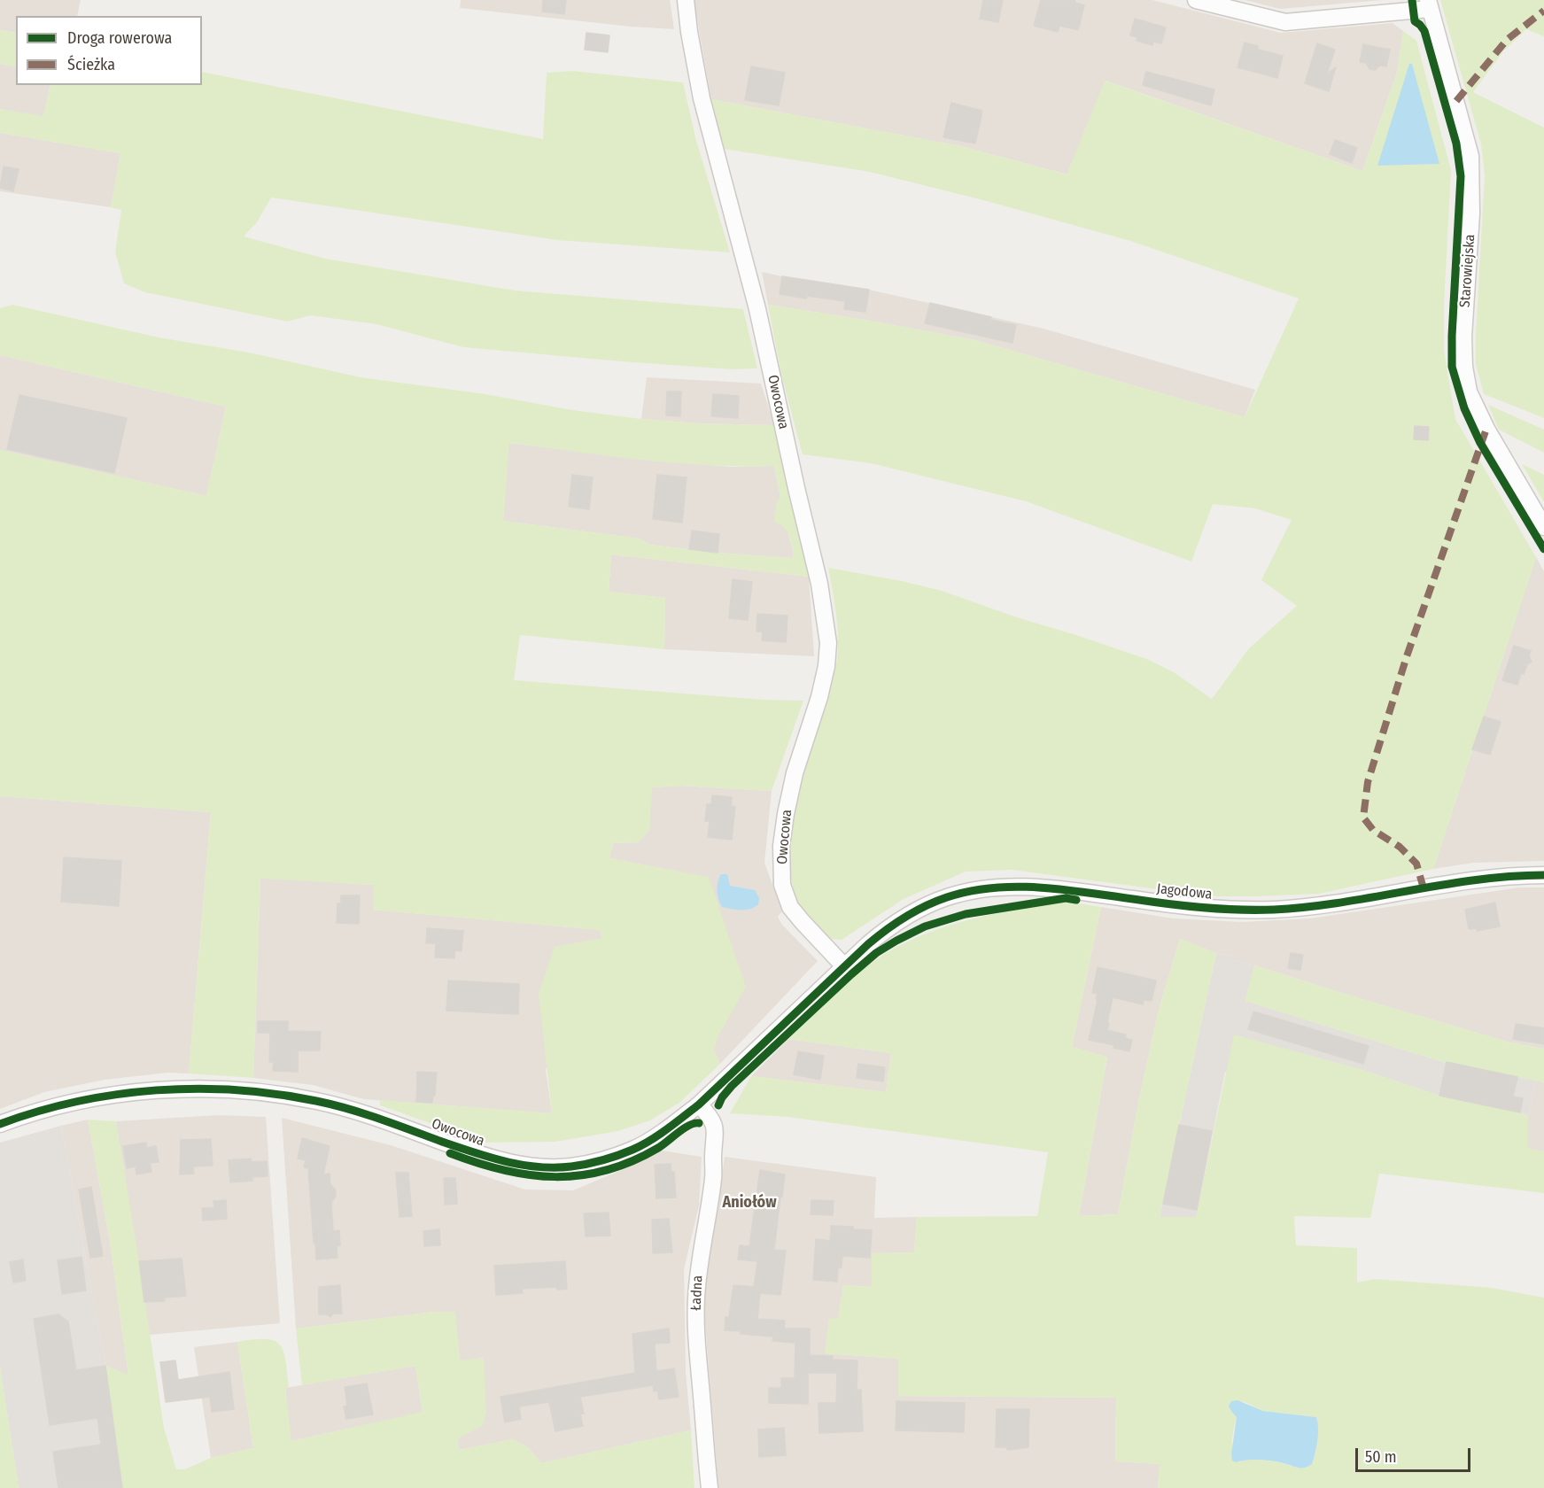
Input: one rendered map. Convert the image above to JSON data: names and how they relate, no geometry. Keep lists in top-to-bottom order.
{
  "streets": {
    "street": [
      "Starowiejska",
      "Owocowa",
      "Jagodowa",
      "Ładna"
    ]
  },
  "crossings": [
    ["Owocowa", "Jagodowa"],
    ["Owocowa", "Ładna"]
  ],
  "districts": ["Aniołów"],
  "legend": ["Droga rowerowa", "Ścieżka"],
  "scale_bar": "50 m"
}
